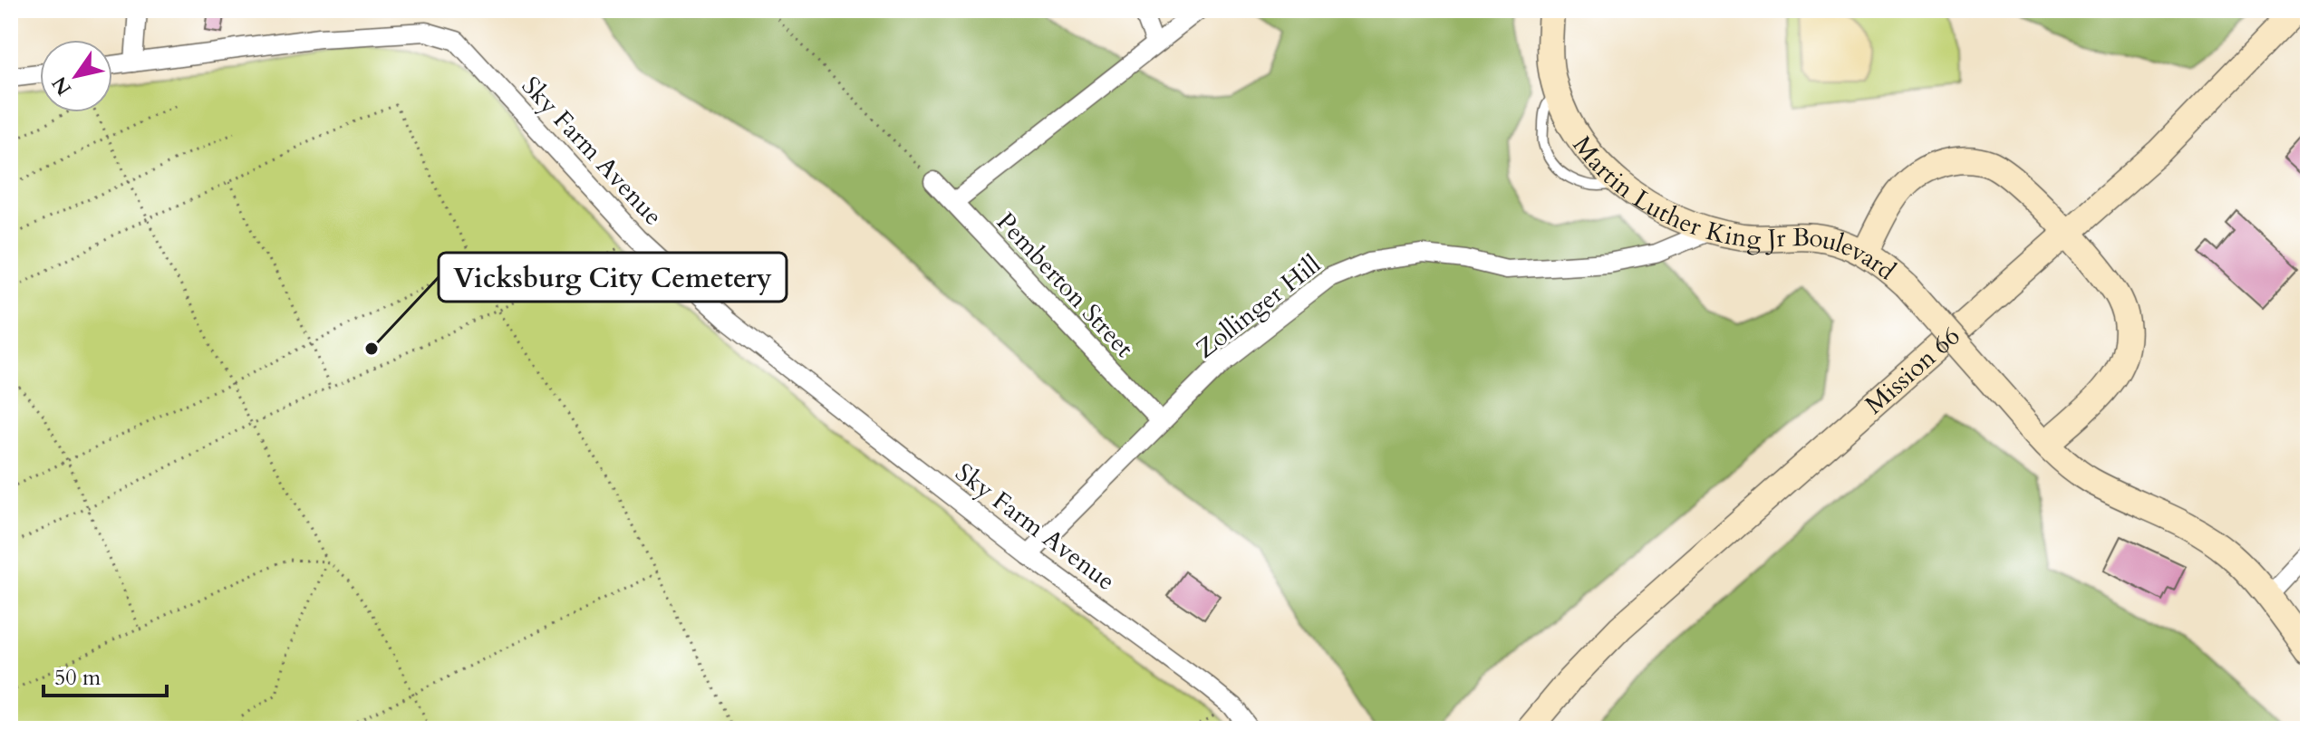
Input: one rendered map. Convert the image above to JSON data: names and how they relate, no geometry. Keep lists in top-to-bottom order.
{
  "streets": {
    "street": [
      "Sky Farm Avenue",
      "Martin Luther King Jr Boulevard",
      "Pemberton Street",
      "Zollinger Hill",
      "Mission 66"
    ]
  },
  "crossings": [
    ["Sky Farm Avenue", "Zollinger Hill"],
    ["Martin Luther King Jr Boulevard", "Zollinger Hill"],
    ["Pemberton Street", "Zollinger Hill"]
  ],
  "places": ["Vicksburg City Cemetery"],
  "scale_bar": "50 m",
  "north": "bottom left"
}
